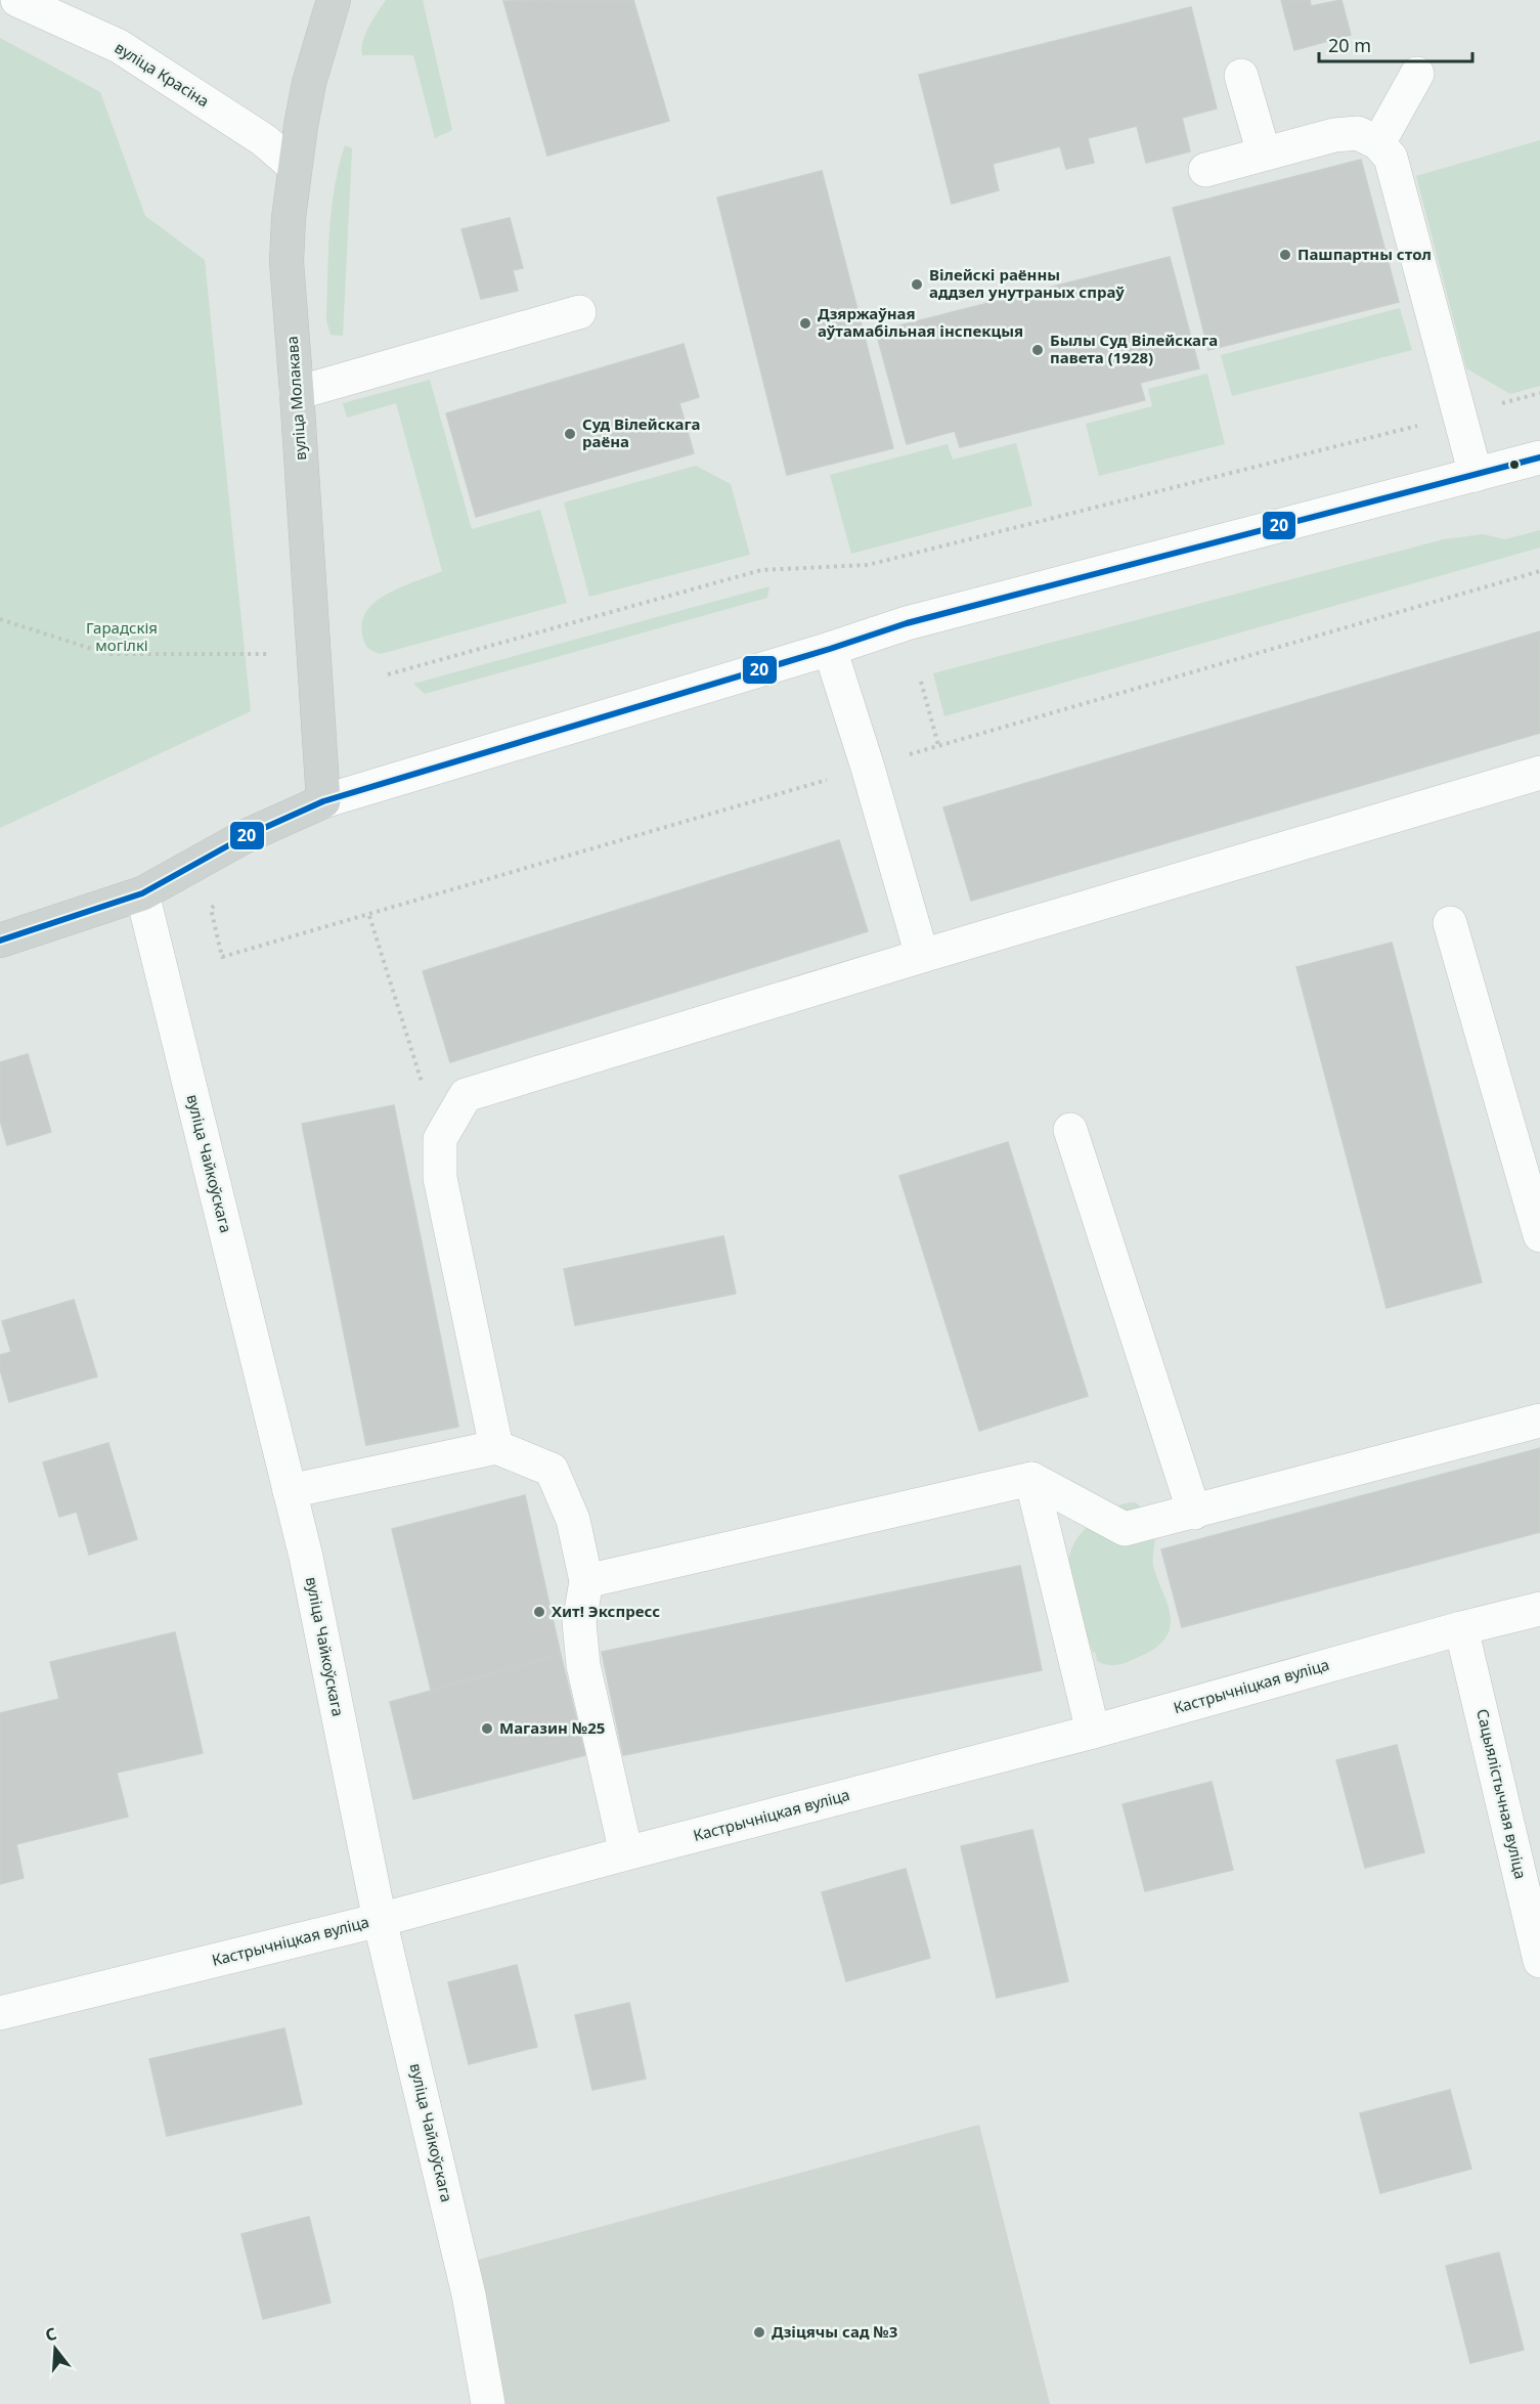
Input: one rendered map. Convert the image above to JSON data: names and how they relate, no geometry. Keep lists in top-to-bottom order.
{
  "streets": {
    "main road": ["вуліца Молакава"],
    "street": [
      "вуліца Красіна",
      "вуліца Чайкоўскага",
      "Кастрычніцкая вуліца",
      "Сацыялістычная вуліца"
    ]
  },
  "crossings": [
    ["вуліца Красіна", "вуліца Молакава"],
    ["вуліца Чайкоўскага", "Кастрычніцкая вуліца"],
    ["Кастрычніцкая вуліца", "Сацыялістычная вуліца"]
  ],
  "parks": ["Гарадскія могілкі"],
  "places": [
    "Пашпартны стол",
    "Вілейскі раённы аддзел унутраных спраў",
    "Дзяржаўная аўтамабільная інспекцыя",
    "Былы Суд Вілейскага павета (1928)",
    "Суд Вілейскага раёна",
    "Хит! Экспресс",
    "Магазин №25",
    "Дзіцячы сад №3"
  ],
  "lines": ["transit line 20"],
  "scale_bar": "20 m",
  "north": "top"
}
